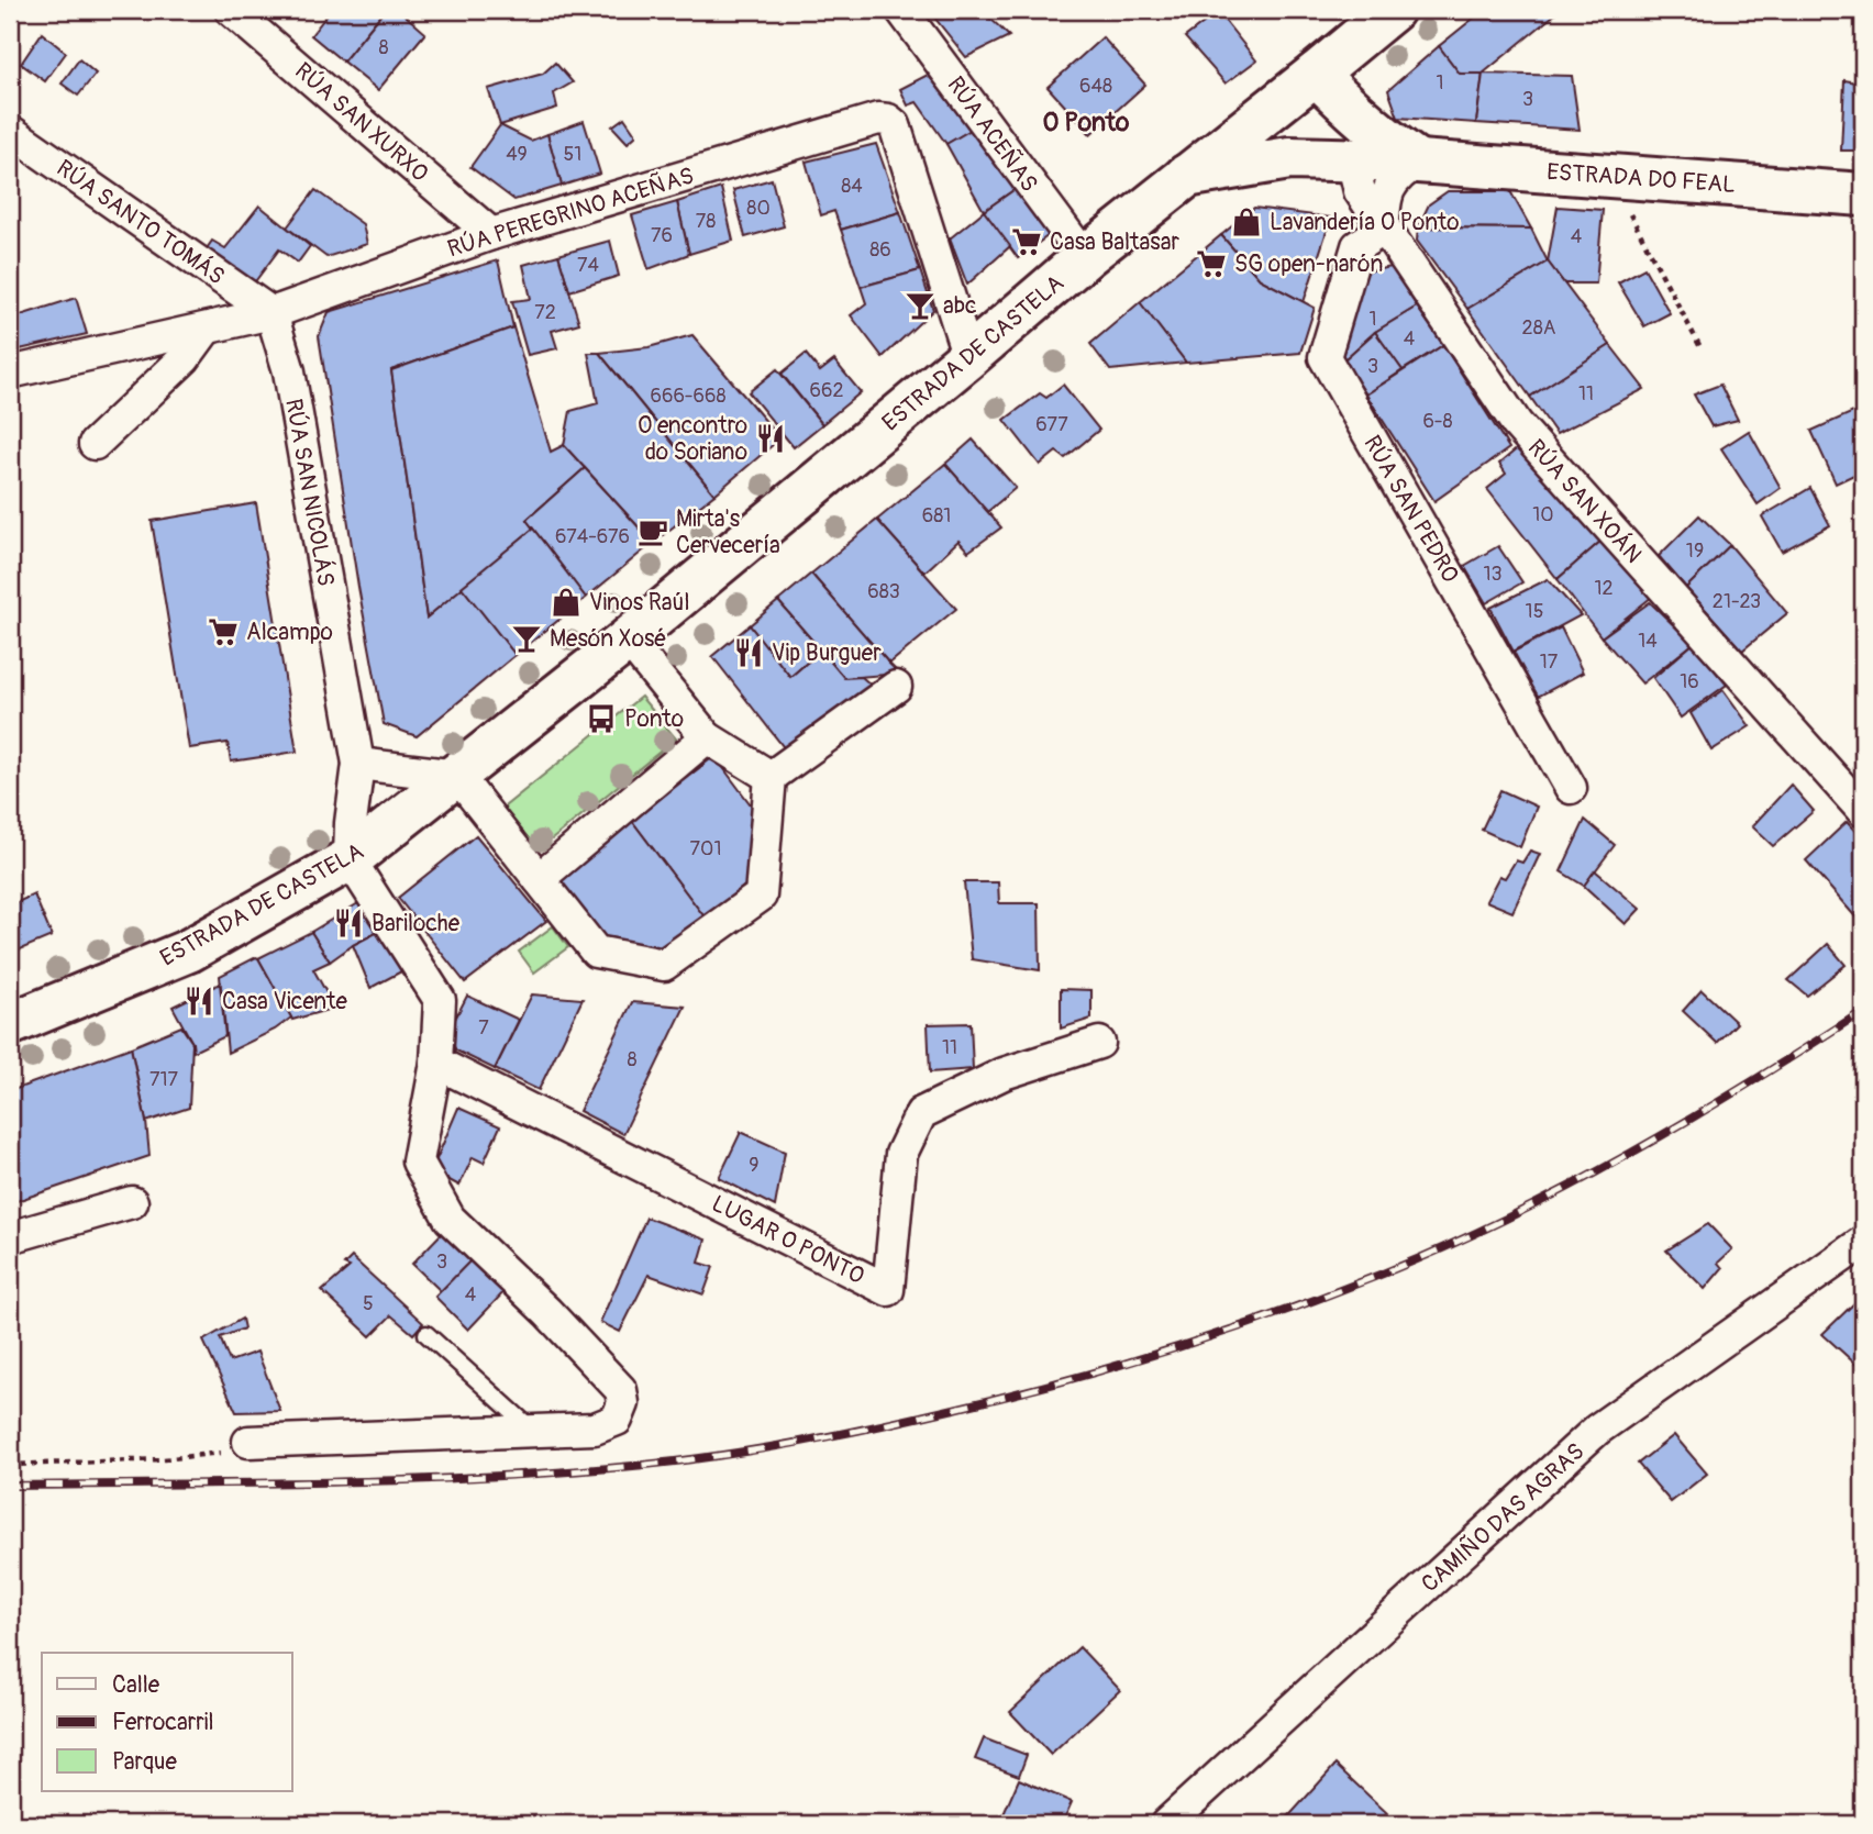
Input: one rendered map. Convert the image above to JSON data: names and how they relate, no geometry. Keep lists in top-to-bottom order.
{
  "streets": {
    "main road": ["ESTRADA DO FEAL", "ESTRADA DE CASTELA"],
    "street": [
      "RÚA SAN XURXO",
      "RÚA ACEÑAS",
      "RÚA PEREGRINO ACEÑAS",
      "RÚA SANTO TOMÁS",
      "RÚA SAN NICOLÁS",
      "RÚA SAN XOÁN",
      "RÚA SAN PEDRO",
      "LUGAR O PONTO",
      "CAMIÑO DAS AGRAS"
    ]
  },
  "crossings": [
    ["RÚA SAN XURXO", "RÚA PEREGRINO ACEÑAS"],
    ["RÚA ACEÑAS", "ESTRADA DE CASTELA"],
    ["ESTRADA DO FEAL", "ESTRADA DE CASTELA"],
    ["ESTRADA DO FEAL", "RÚA SAN XOÁN"],
    ["RÚA PEREGRINO ACEÑAS", "RÚA SANTO TOMÁS"],
    ["RÚA PEREGRINO ACEÑAS", "ESTRADA DE CASTELA"],
    ["RÚA PEREGRINO ACEÑAS", "RÚA SAN NICOLÁS"],
    ["RÚA SANTO TOMÁS", "RÚA SAN NICOLÁS"],
    ["ESTRADA DE CASTELA", "RÚA SAN NICOLÁS"],
    ["RÚA SAN XOÁN", "RÚA SAN PEDRO"]
  ],
  "districts": ["O Ponto"],
  "places": {
    "shop": ["Lavandería O Ponto", "Vinos Raúl"],
    "supermarket": ["Casa Baltasar", "SG open-narón", "Alcampo"],
    "bar": ["abc", "Mesón Xosé"],
    "restaurant": [
      "O encontro do Soriano",
      "Vip Burguer",
      "Bariloche",
      "Casa Vicente"
    ],
    "cafe": ["Mirta's Cervecería"],
    "bus stop": ["Ponto"]
  },
  "house_numbers": [
    "8",
    "1",
    "648",
    "3",
    "49",
    "51",
    "84",
    "80",
    "78",
    "76",
    "4",
    "86",
    "74",
    "72",
    "1",
    "28A",
    "4",
    "3",
    "662",
    "11",
    "666-668",
    "6-8",
    "677",
    "10",
    "681",
    "674-676",
    "19",
    "13",
    "12",
    "683",
    "21-23",
    "15",
    "14",
    "17",
    "16",
    "701",
    "7",
    "11",
    "8",
    "717",
    "9",
    "3",
    "4",
    "5"
  ],
  "legend": ["Calle", "Ferrocarril", "Parque"]
}
